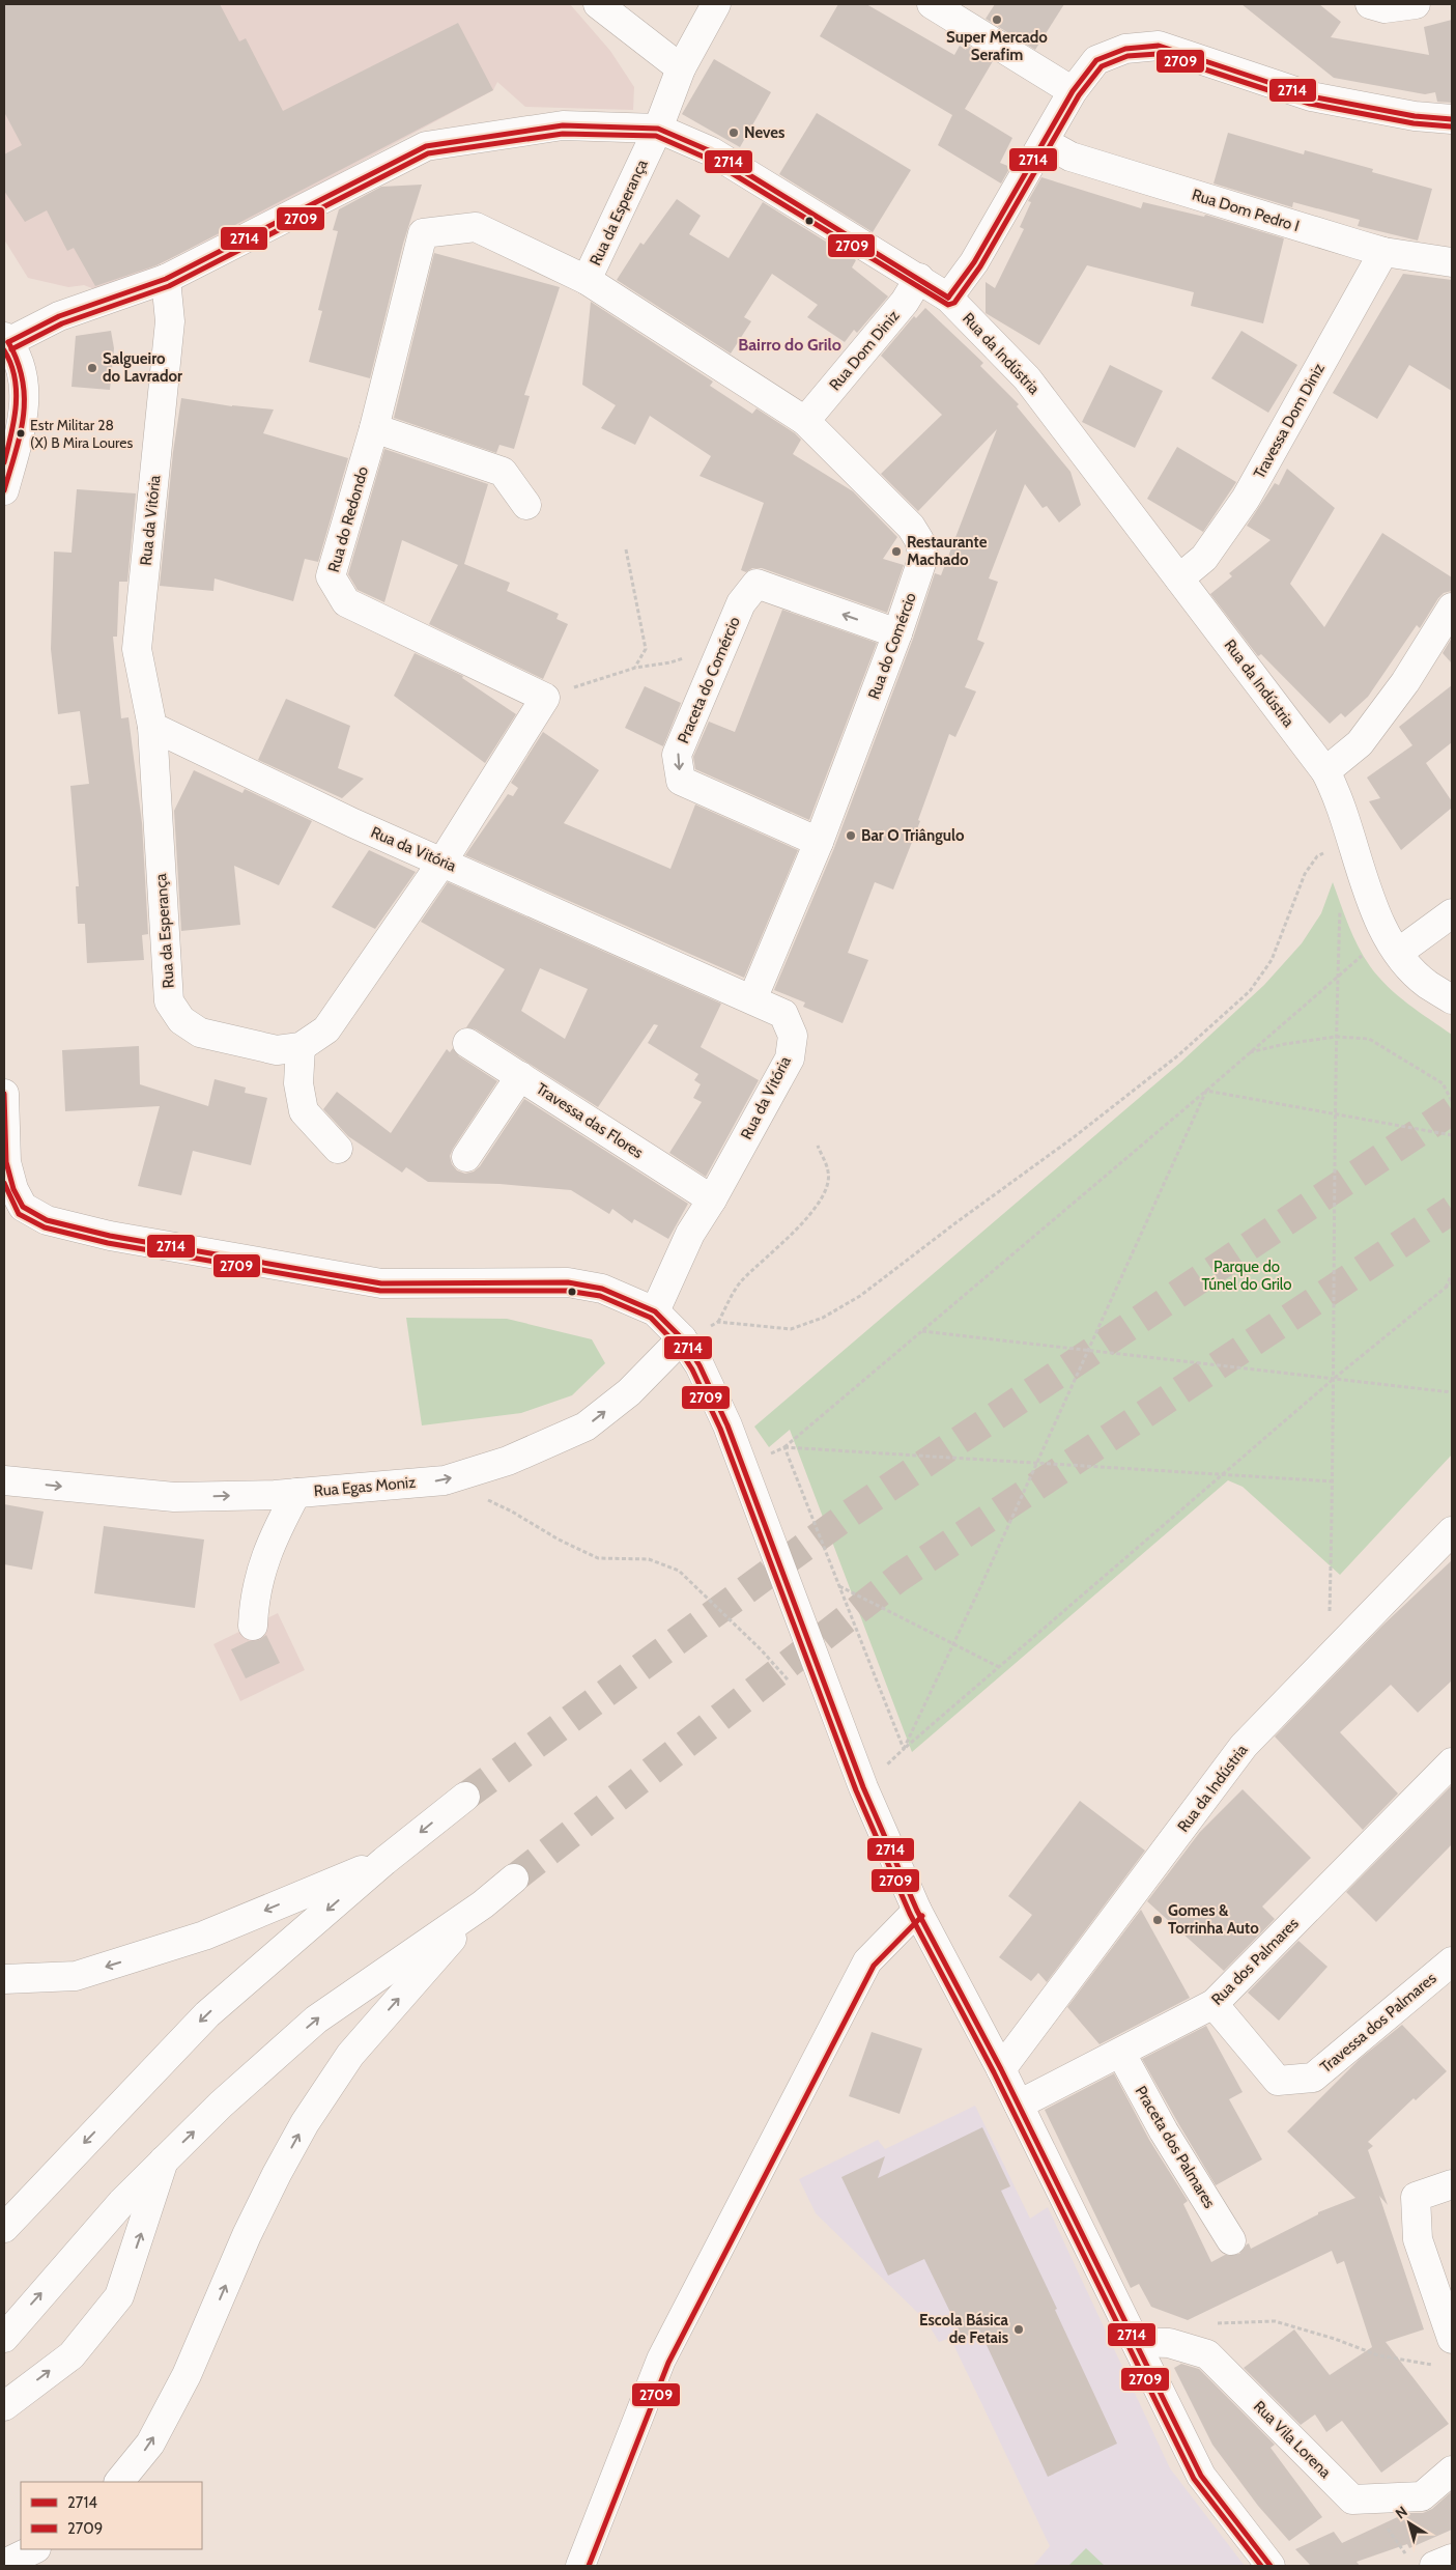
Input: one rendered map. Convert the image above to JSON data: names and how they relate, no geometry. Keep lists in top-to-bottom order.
{
  "streets": {
    "main road": [
      "Rua Dom Pedro I",
      "Rua da Esperança",
      "Rua Dom Diniz",
      "Rua da Indústria",
      "Travessa Dom Diniz",
      "Rua do Redondo",
      "Rua da Vitória",
      "Rua do Comércio",
      "Praceta do Comércio",
      "Travessa das Flores",
      "Rua Egas Moniz",
      "Rua dos Palmares",
      "Travessa dos Palmares",
      "Praceta dos Palmares",
      "Rua Vila Lorena"
    ]
  },
  "crossings": [
    ["Rua Dom Pedro I", "Travessa Dom Diniz"],
    ["Rua da Esperança", "Rua da Indústria"],
    ["Rua da Esperança", "Rua do Redondo"],
    ["Rua da Esperança", "Rua da Vitória"],
    ["Rua da Esperança", "Rua do Comércio"],
    ["Rua Dom Diniz", "Rua da Indústria"],
    ["Rua Dom Diniz", "Rua do Comércio"],
    ["Rua da Indústria", "Travessa Dom Diniz"],
    ["Rua da Indústria", "Rua da Vitória"],
    ["Rua do Redondo", "Rua do Comércio"],
    ["Rua da Vitória", "Rua do Comércio"],
    ["Rua da Vitória", "Travessa das Flores"],
    ["Rua do Comércio", "Praceta do Comércio"],
    ["Rua dos Palmares", "Travessa dos Palmares"],
    ["Rua dos Palmares", "Praceta dos Palmares"]
  ],
  "one_way": ["Rua Egas Moniz"],
  "districts": ["Bairro do Grilo"],
  "parks": ["Parque do Túnel do Grilo"],
  "places": [
    "Super Mercado Serafim",
    "Neves",
    "Salgueiro do Lavrador",
    "Estr Militar 28 (X) B Mira Loures",
    "Restaurante Machado",
    "Bar O Triângulo",
    "Gomes & Torrinha Auto",
    "Escola Básica de Fetais"
  ],
  "lines": ["transit line 2714", "transit line 2709"],
  "legend": ["2714", "2709"],
  "north": "top left"
}
